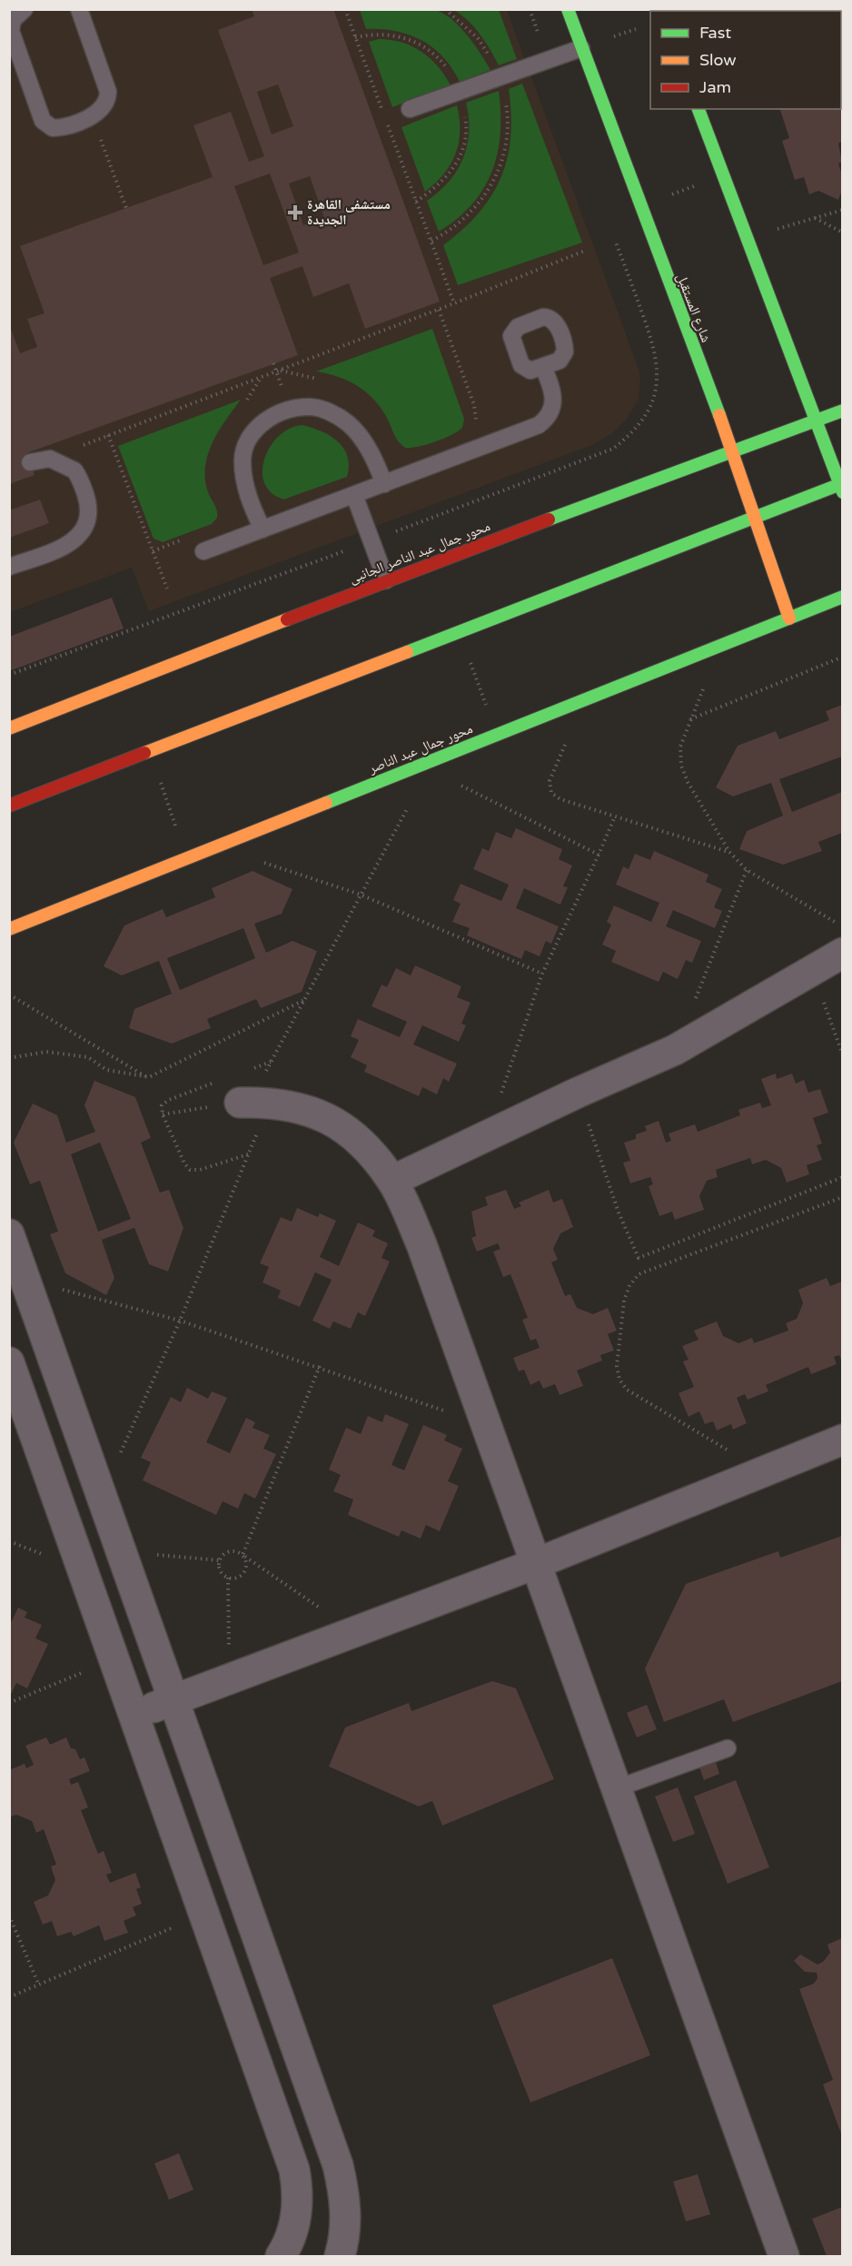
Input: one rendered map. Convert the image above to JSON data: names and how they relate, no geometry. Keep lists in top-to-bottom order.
{
  "streets": {
    "street": ["شارع المستقبل", "محور جمال عبد الناصر الجانبى", "محور جمال عبد الناصر"]
  },
  "crossings": [
    ["شارع المستقبل", "محور جمال عبد الناصر الجانبى"],
    ["شارع المستقبل", "محور جمال عبد الناصر"]
  ],
  "places": {
    "health": ["مستشفى القاهرة الجديدة"]
  },
  "legend": ["Fast", "Slow", "Jam"]
}
